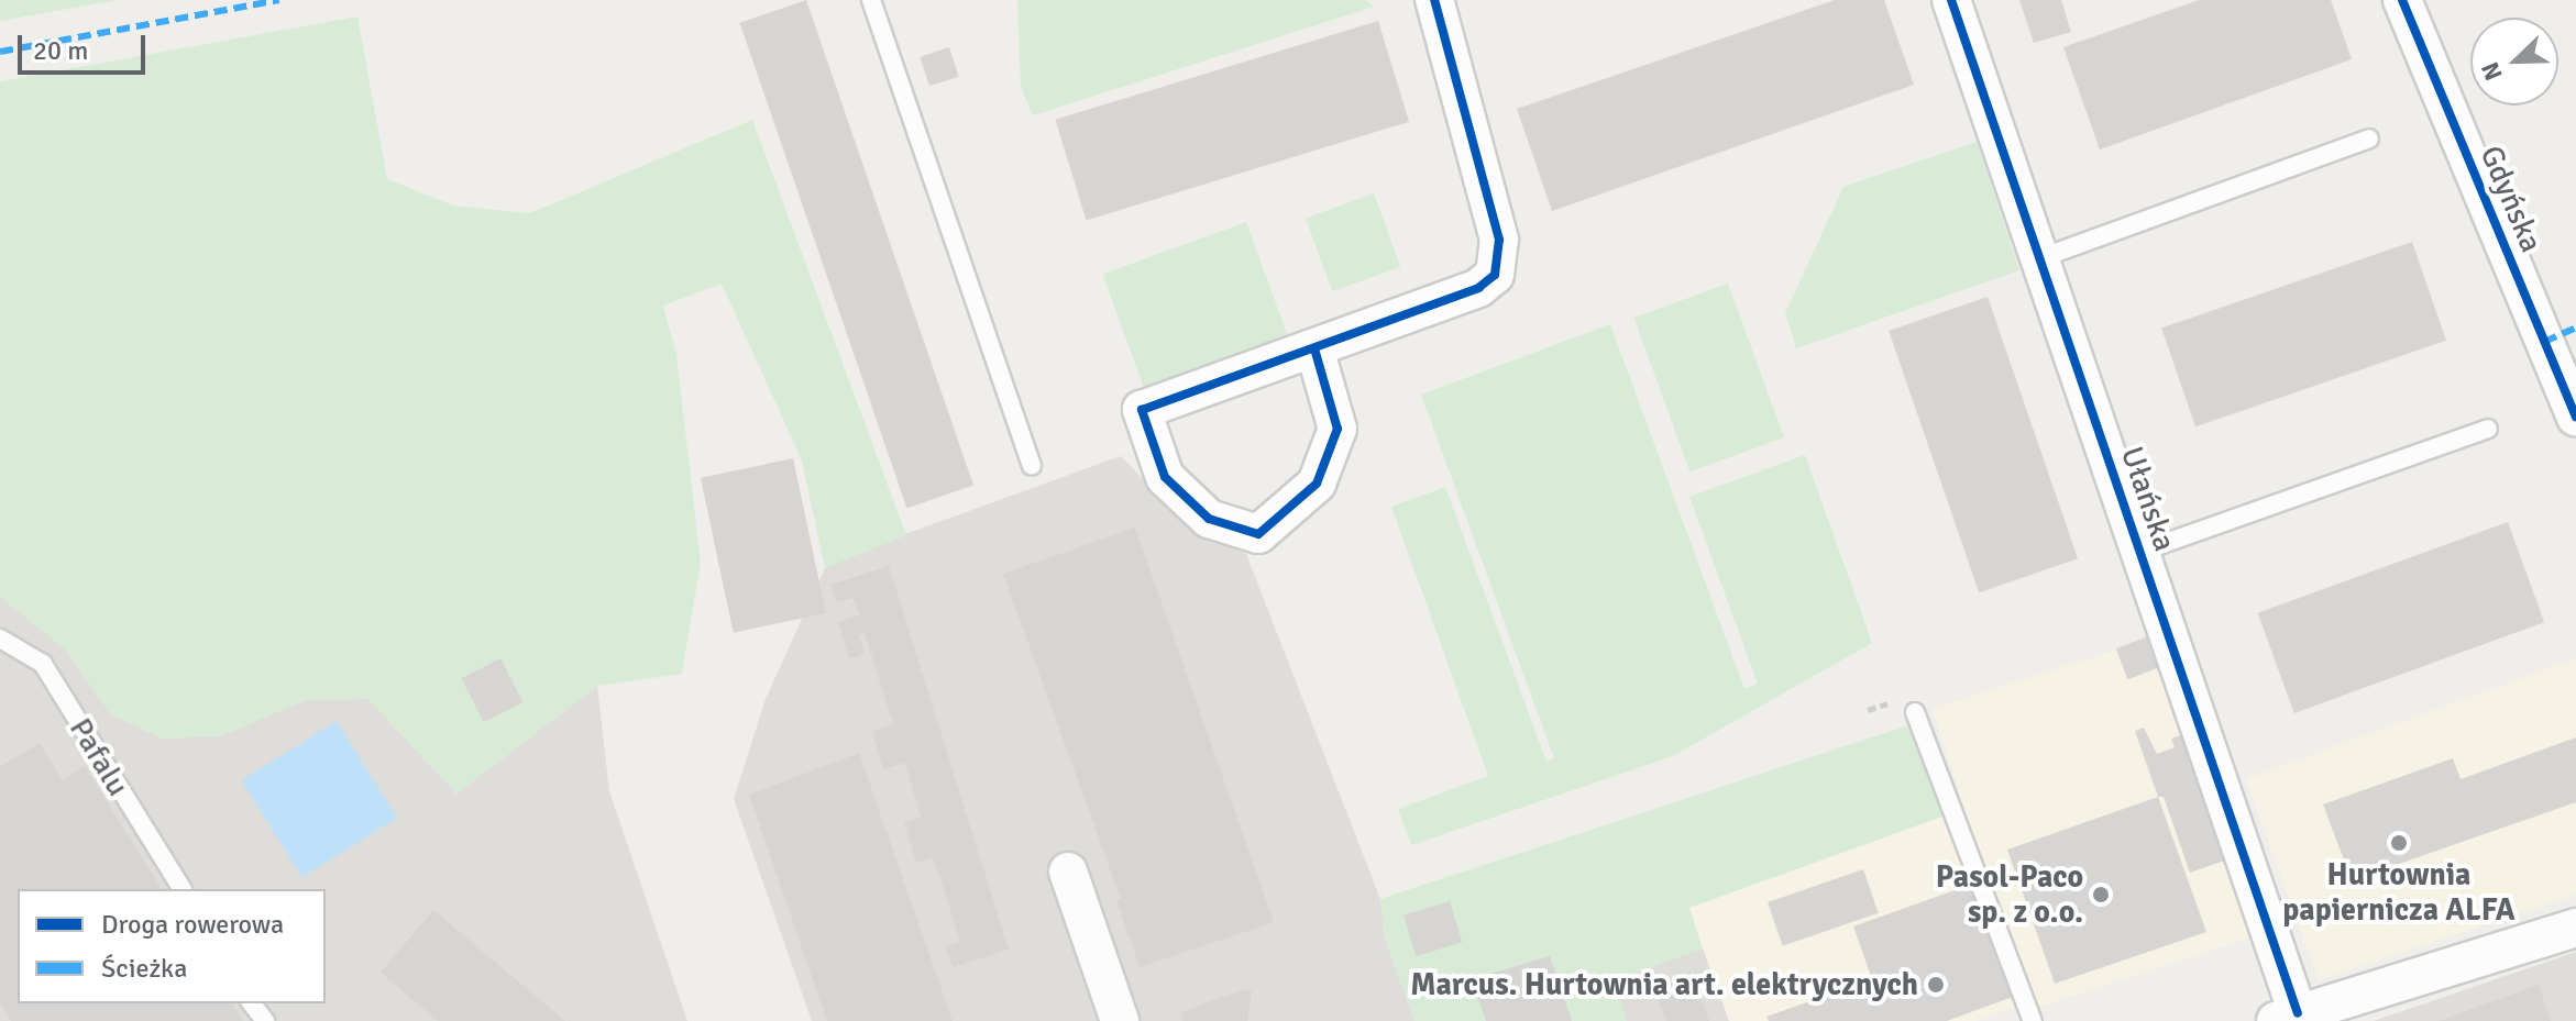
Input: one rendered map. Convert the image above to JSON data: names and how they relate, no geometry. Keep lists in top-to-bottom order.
{
  "streets": {
    "street": ["Gdyńska", "Ułańska"],
    "lane": ["Pafalu"]
  },
  "places": ["Hurtownia papiernicza ALFA", "Pasol-Paco sp. z o.o.", "Marcus. Hurtownia art. elektrycznych"],
  "legend": ["Droga rowerowa", "Ścieżka"],
  "scale_bar": "20 m",
  "north": "bottom left"
}
